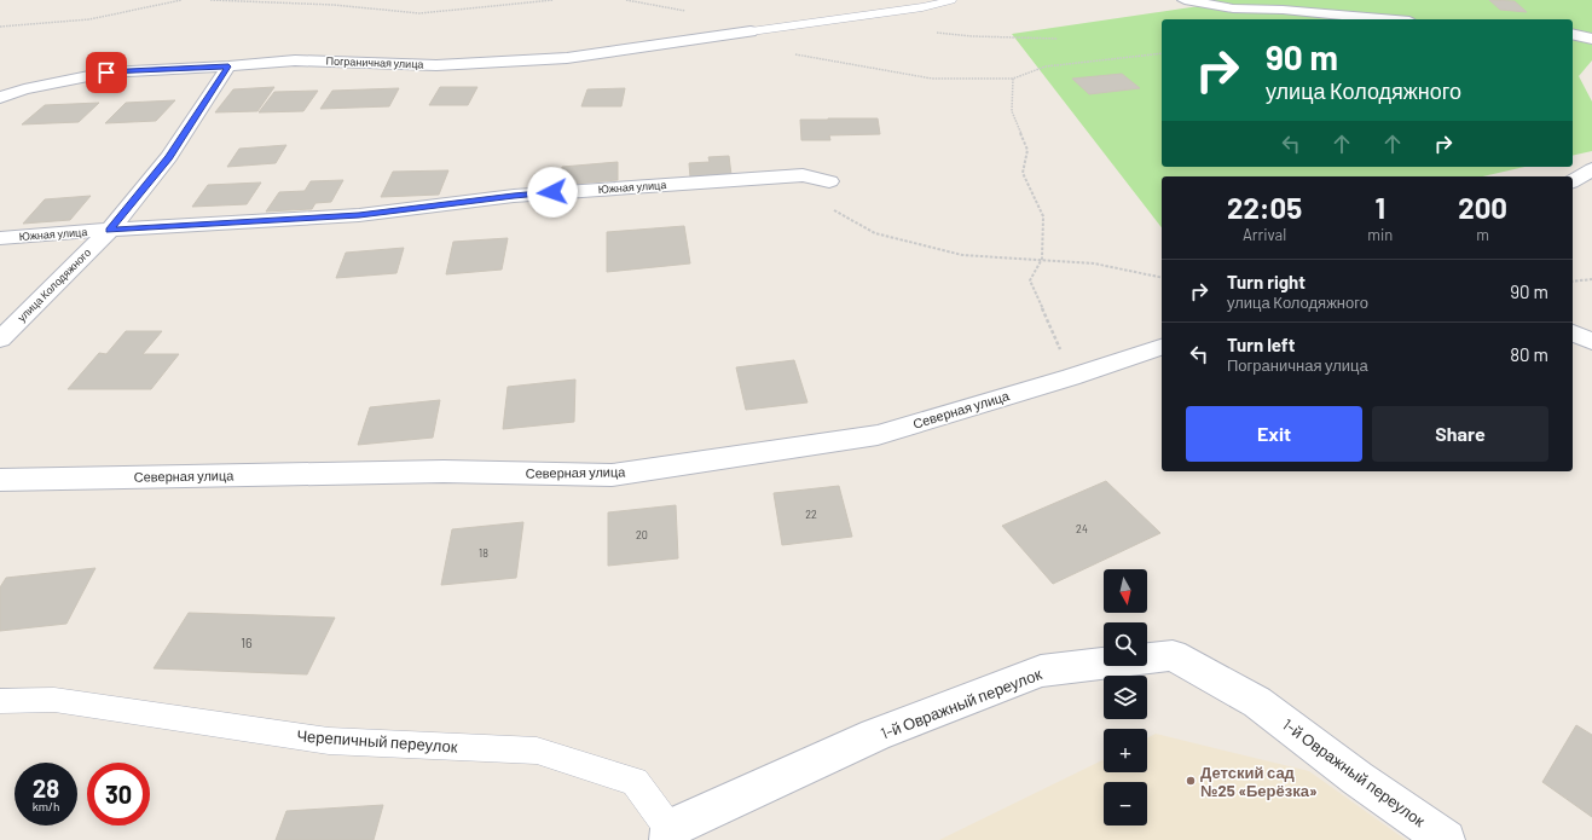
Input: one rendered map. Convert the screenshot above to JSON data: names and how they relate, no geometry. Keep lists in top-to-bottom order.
{
  "streets": {
    "street": [
      "Пограничная улица",
      "Южная улица",
      "улица Колодяжного",
      "Северная улица",
      "1-й Овражный переулок"
    ],
    "lane": ["Черепичный переулок"]
  },
  "crossings": [
    ["Пограничная улица", "улица Колодяжного"],
    ["Южная улица", "улица Колодяжного"],
    ["1-й Овражный переулок", "Черепичный переулок"]
  ],
  "places": ["Детский сад №25 «Берёзка»"],
  "house_numbers": [
    "22",
    "24",
    "20",
    "18",
    "16"
  ],
  "north": "bottom",
  "page": {
    "turn": ["90 m", "улица Колодяжного"],
    "eta": [
      "22:05",
      "Arrival",
      "1",
      "min",
      "200",
      "m"
    ],
    "list": [
      {
        "name": "Turn right",
        "note": "улица Колодяжного",
        "value": "90 m"
      },
      {
        "name": "Turn left",
        "note": "Пограничная улица",
        "value": "80 m"
      }
    ],
    "buttons": ["Exit", "Share"],
    "map_buttons": ["+", "−"],
    "speed": "28 km/h",
    "limit": "30"
  }
}
